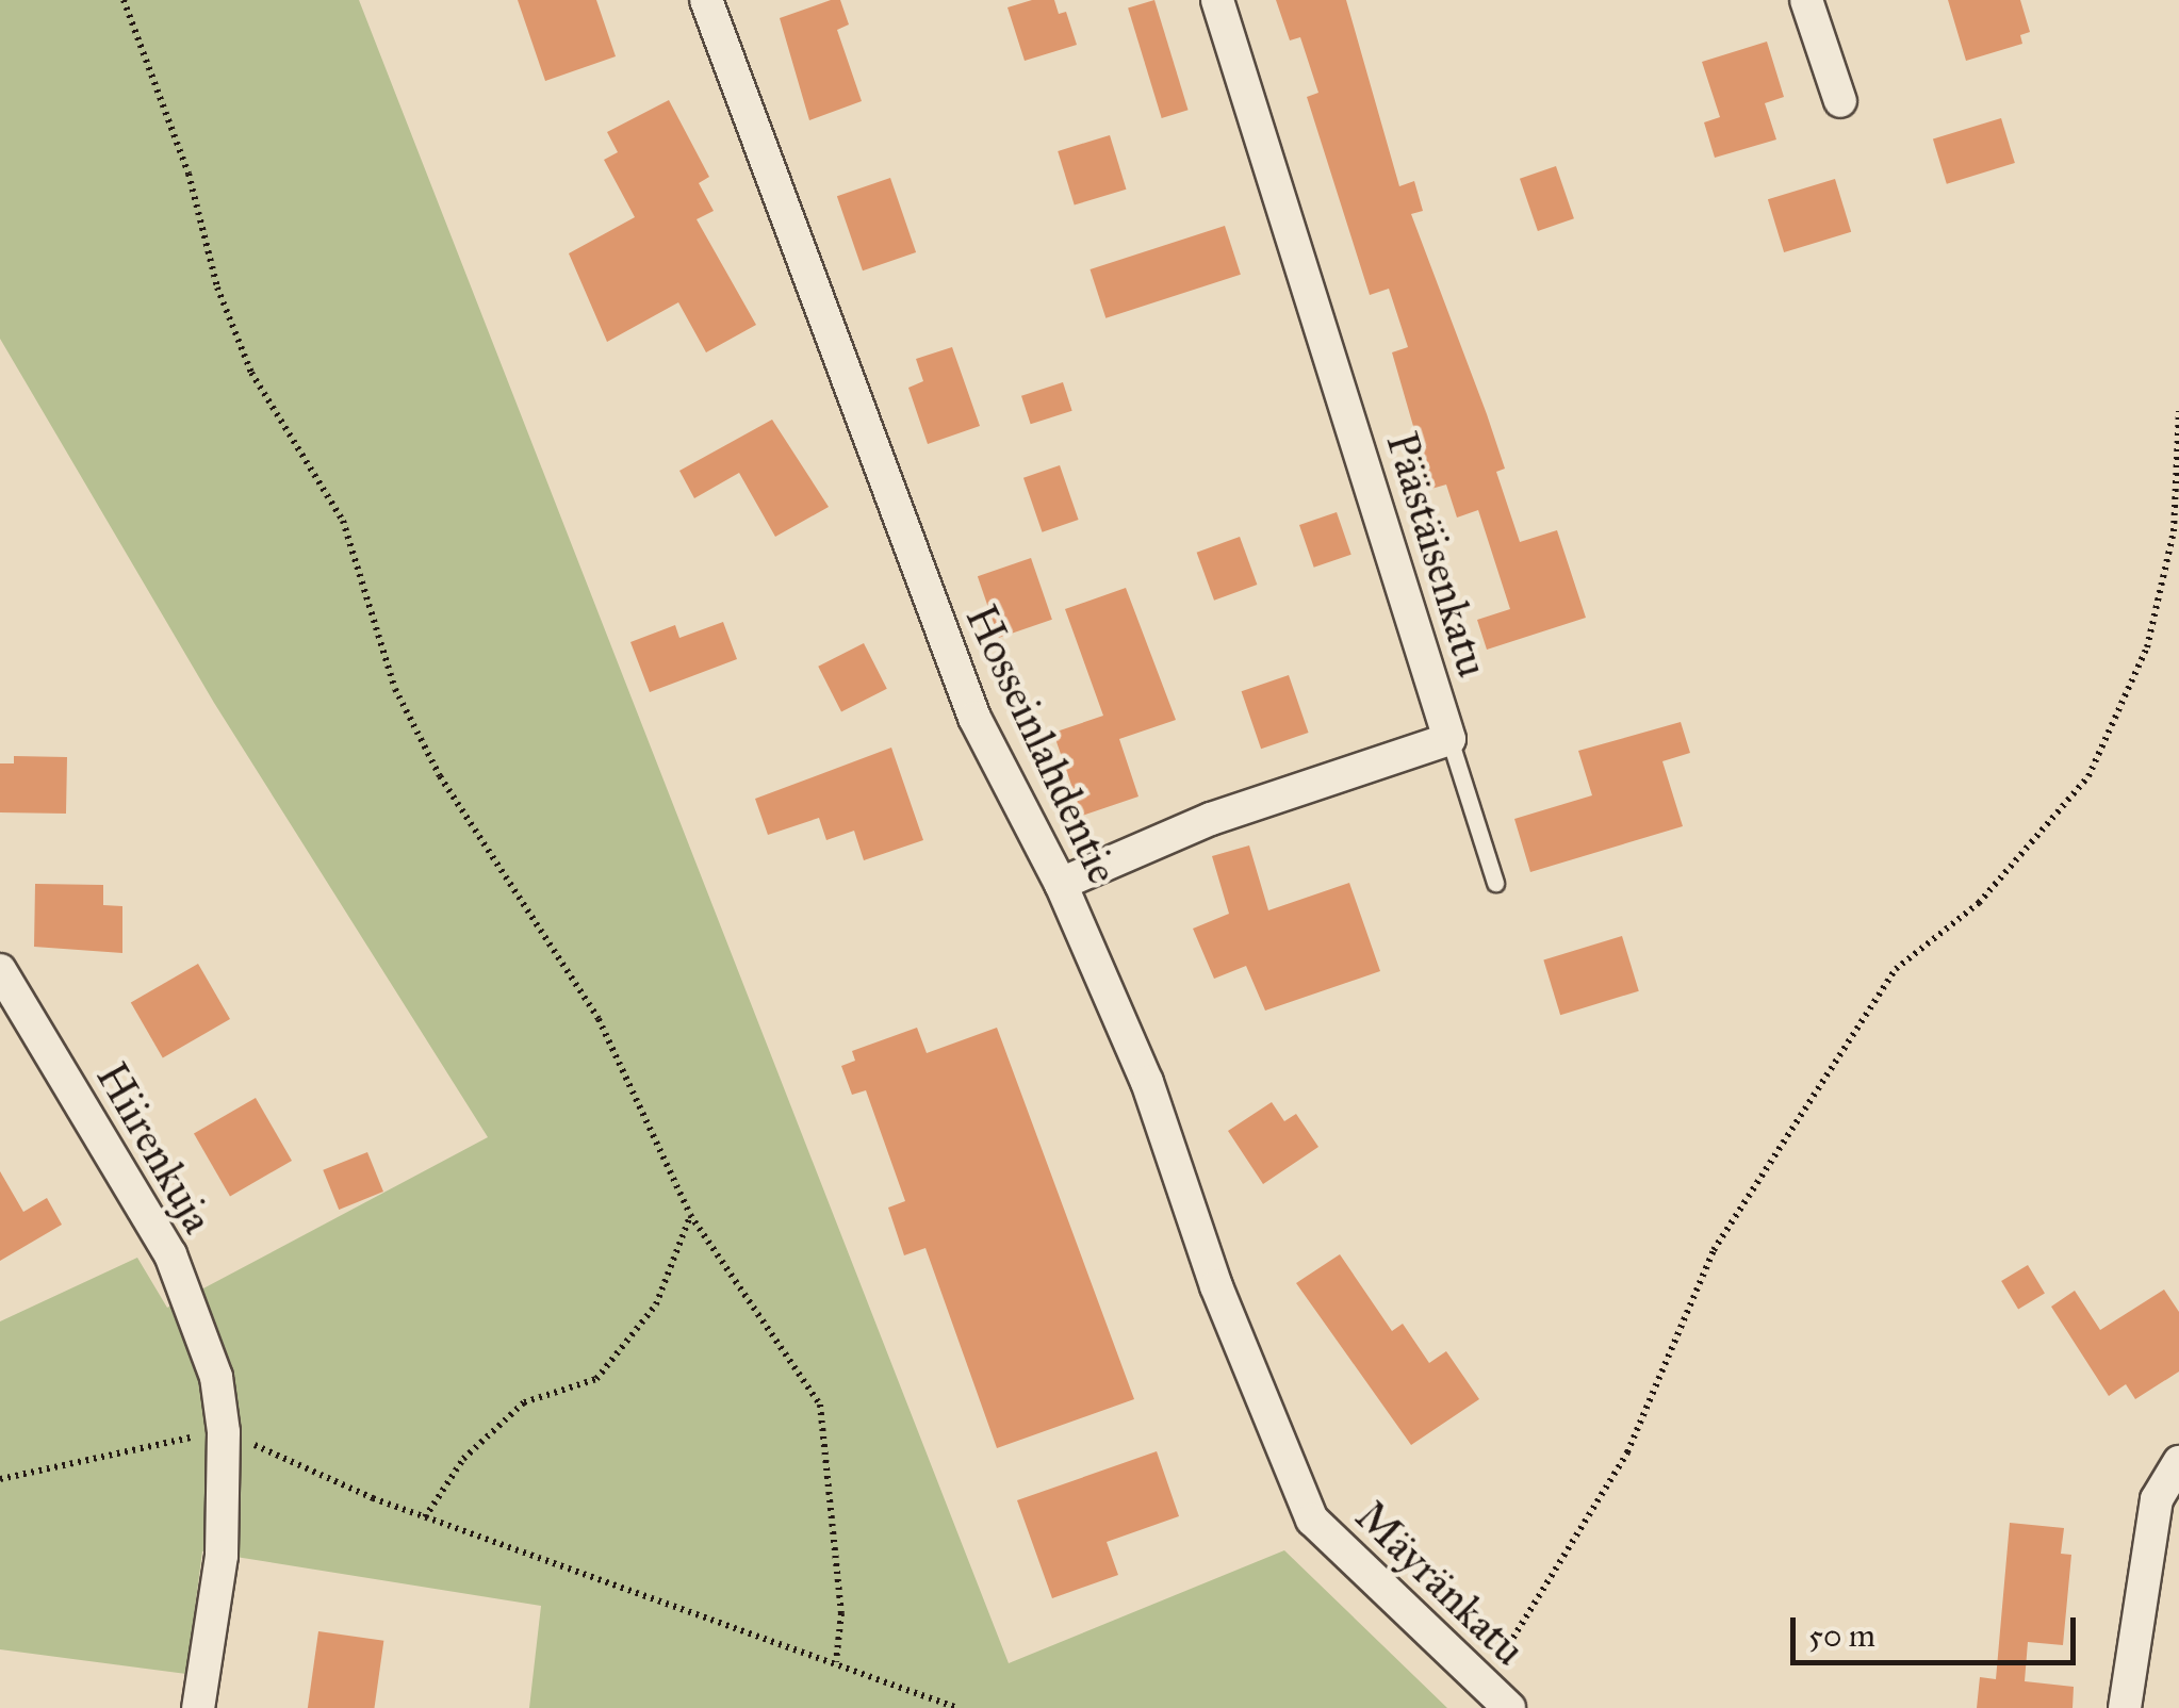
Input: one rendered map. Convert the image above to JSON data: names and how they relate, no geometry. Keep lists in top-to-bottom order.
{
  "streets": {
    "street": [
      "Päästäisenkatu",
      "Hosseinlahdentie",
      "Hiirenkuja",
      "Mäyränkatu"
    ]
  },
  "crossings": [
    ["Päästäisenkatu", "Hosseinlahdentie"],
    ["Hosseinlahdentie", "Mäyränkatu"]
  ],
  "scale_bar": "50 m"
}
